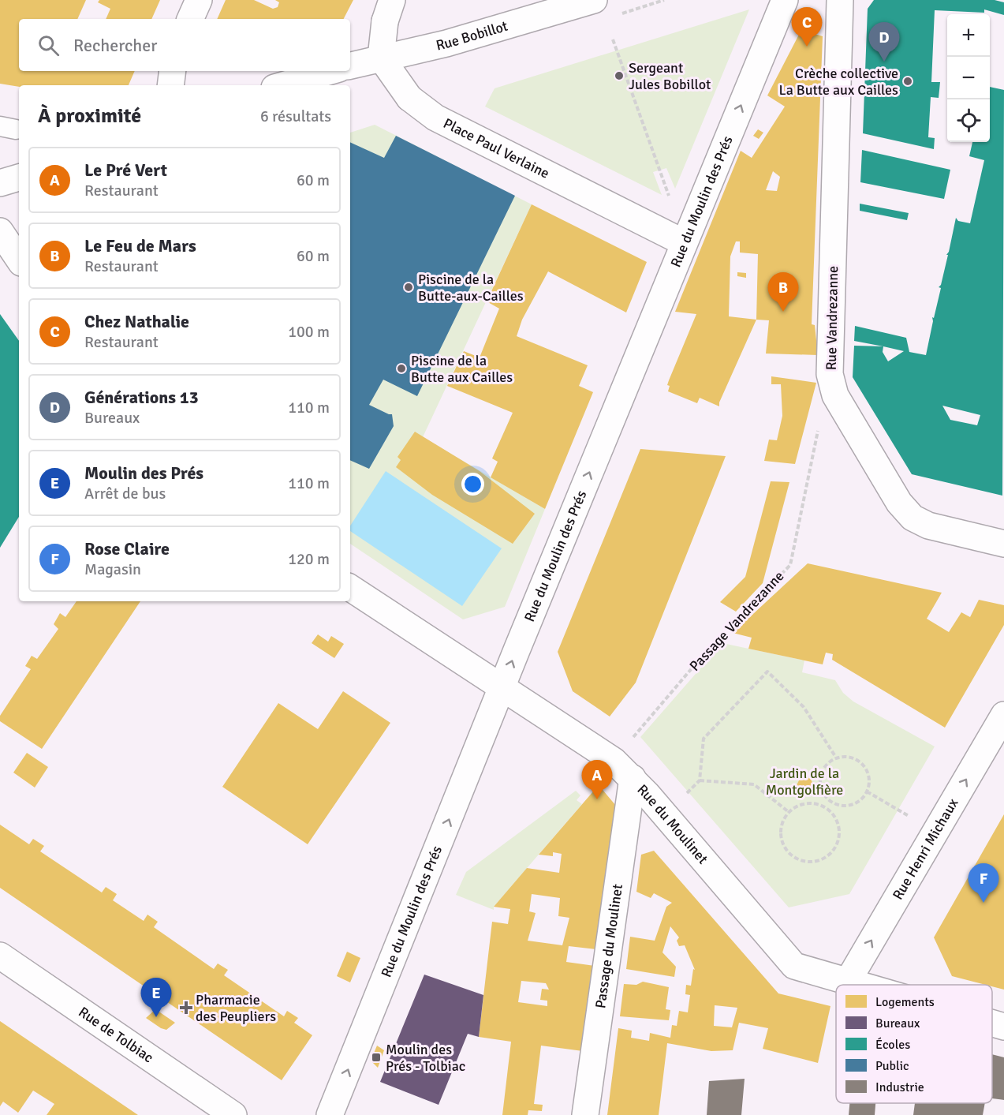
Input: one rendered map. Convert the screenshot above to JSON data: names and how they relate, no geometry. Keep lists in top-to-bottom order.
{
  "streets": {
    "street": [
      "Rue Bobillot",
      "Place Paul Verlaine",
      "Rue du Moulin des Prés",
      "Rue Vandrezanne",
      "Rue du Moulinet",
      "Rue Henri Michaux",
      "Passage du Moulinet",
      "Rue de Tolbiac"
    ],
    "path": ["Passage Vandrezanne"]
  },
  "crossings": [
    ["Rue Bobillot", "Place Paul Verlaine"],
    ["Place Paul Verlaine", "Rue du Moulin des Prés"],
    ["Rue du Moulin des Prés", "Rue du Moulinet"],
    ["Rue du Moulinet", "Rue Henri Michaux"],
    ["Rue du Moulinet", "Passage du Moulinet"]
  ],
  "one_way": ["Rue du Moulin des Prés", "Rue Henri Michaux"],
  "parks": ["Jardin de la Montgolfière"],
  "places": {
    "other": [
      "Sergeant Jules Bobillot",
      "Crèche collective La Butte aux Cailles",
      "Piscine de la Butte-aux-Cailles",
      "Piscine de la Butte aux Cailles"
    ],
    "health": ["Pharmacie des Peupliers"],
    "transit": ["Moulin des Prés - Tolbiac"]
  },
  "legend": [
    "Logements",
    "Bureaux",
    "Écoles",
    "Public",
    "Industrie"
  ],
  "page": {
    "pins": [
      "C",
      "D",
      "B",
      "A",
      "F",
      "E"
    ],
    "map_buttons": ["+", "−"],
    "search": "Rechercher",
    "heading": ["À proximité", "6 résultats"],
    "list": [
      {
        "mark": "A",
        "name": "Le Pré Vert",
        "note": "Restaurant",
        "value": "60 m"
      },
      {
        "mark": "B",
        "name": "Le Feu de Mars",
        "note": "Restaurant",
        "value": "60 m"
      },
      {
        "mark": "C",
        "name": "Chez Nathalie",
        "note": "Restaurant",
        "value": "100 m"
      },
      {
        "mark": "D",
        "name": "Générations 13",
        "note": "Bureaux",
        "value": "110 m"
      },
      {
        "mark": "E",
        "name": "Moulin des Prés",
        "note": "Arrêt de bus",
        "value": "110 m"
      },
      {
        "mark": "F",
        "name": "Rose Claire",
        "note": "Magasin",
        "value": "120 m"
      }
    ]
  }
}
